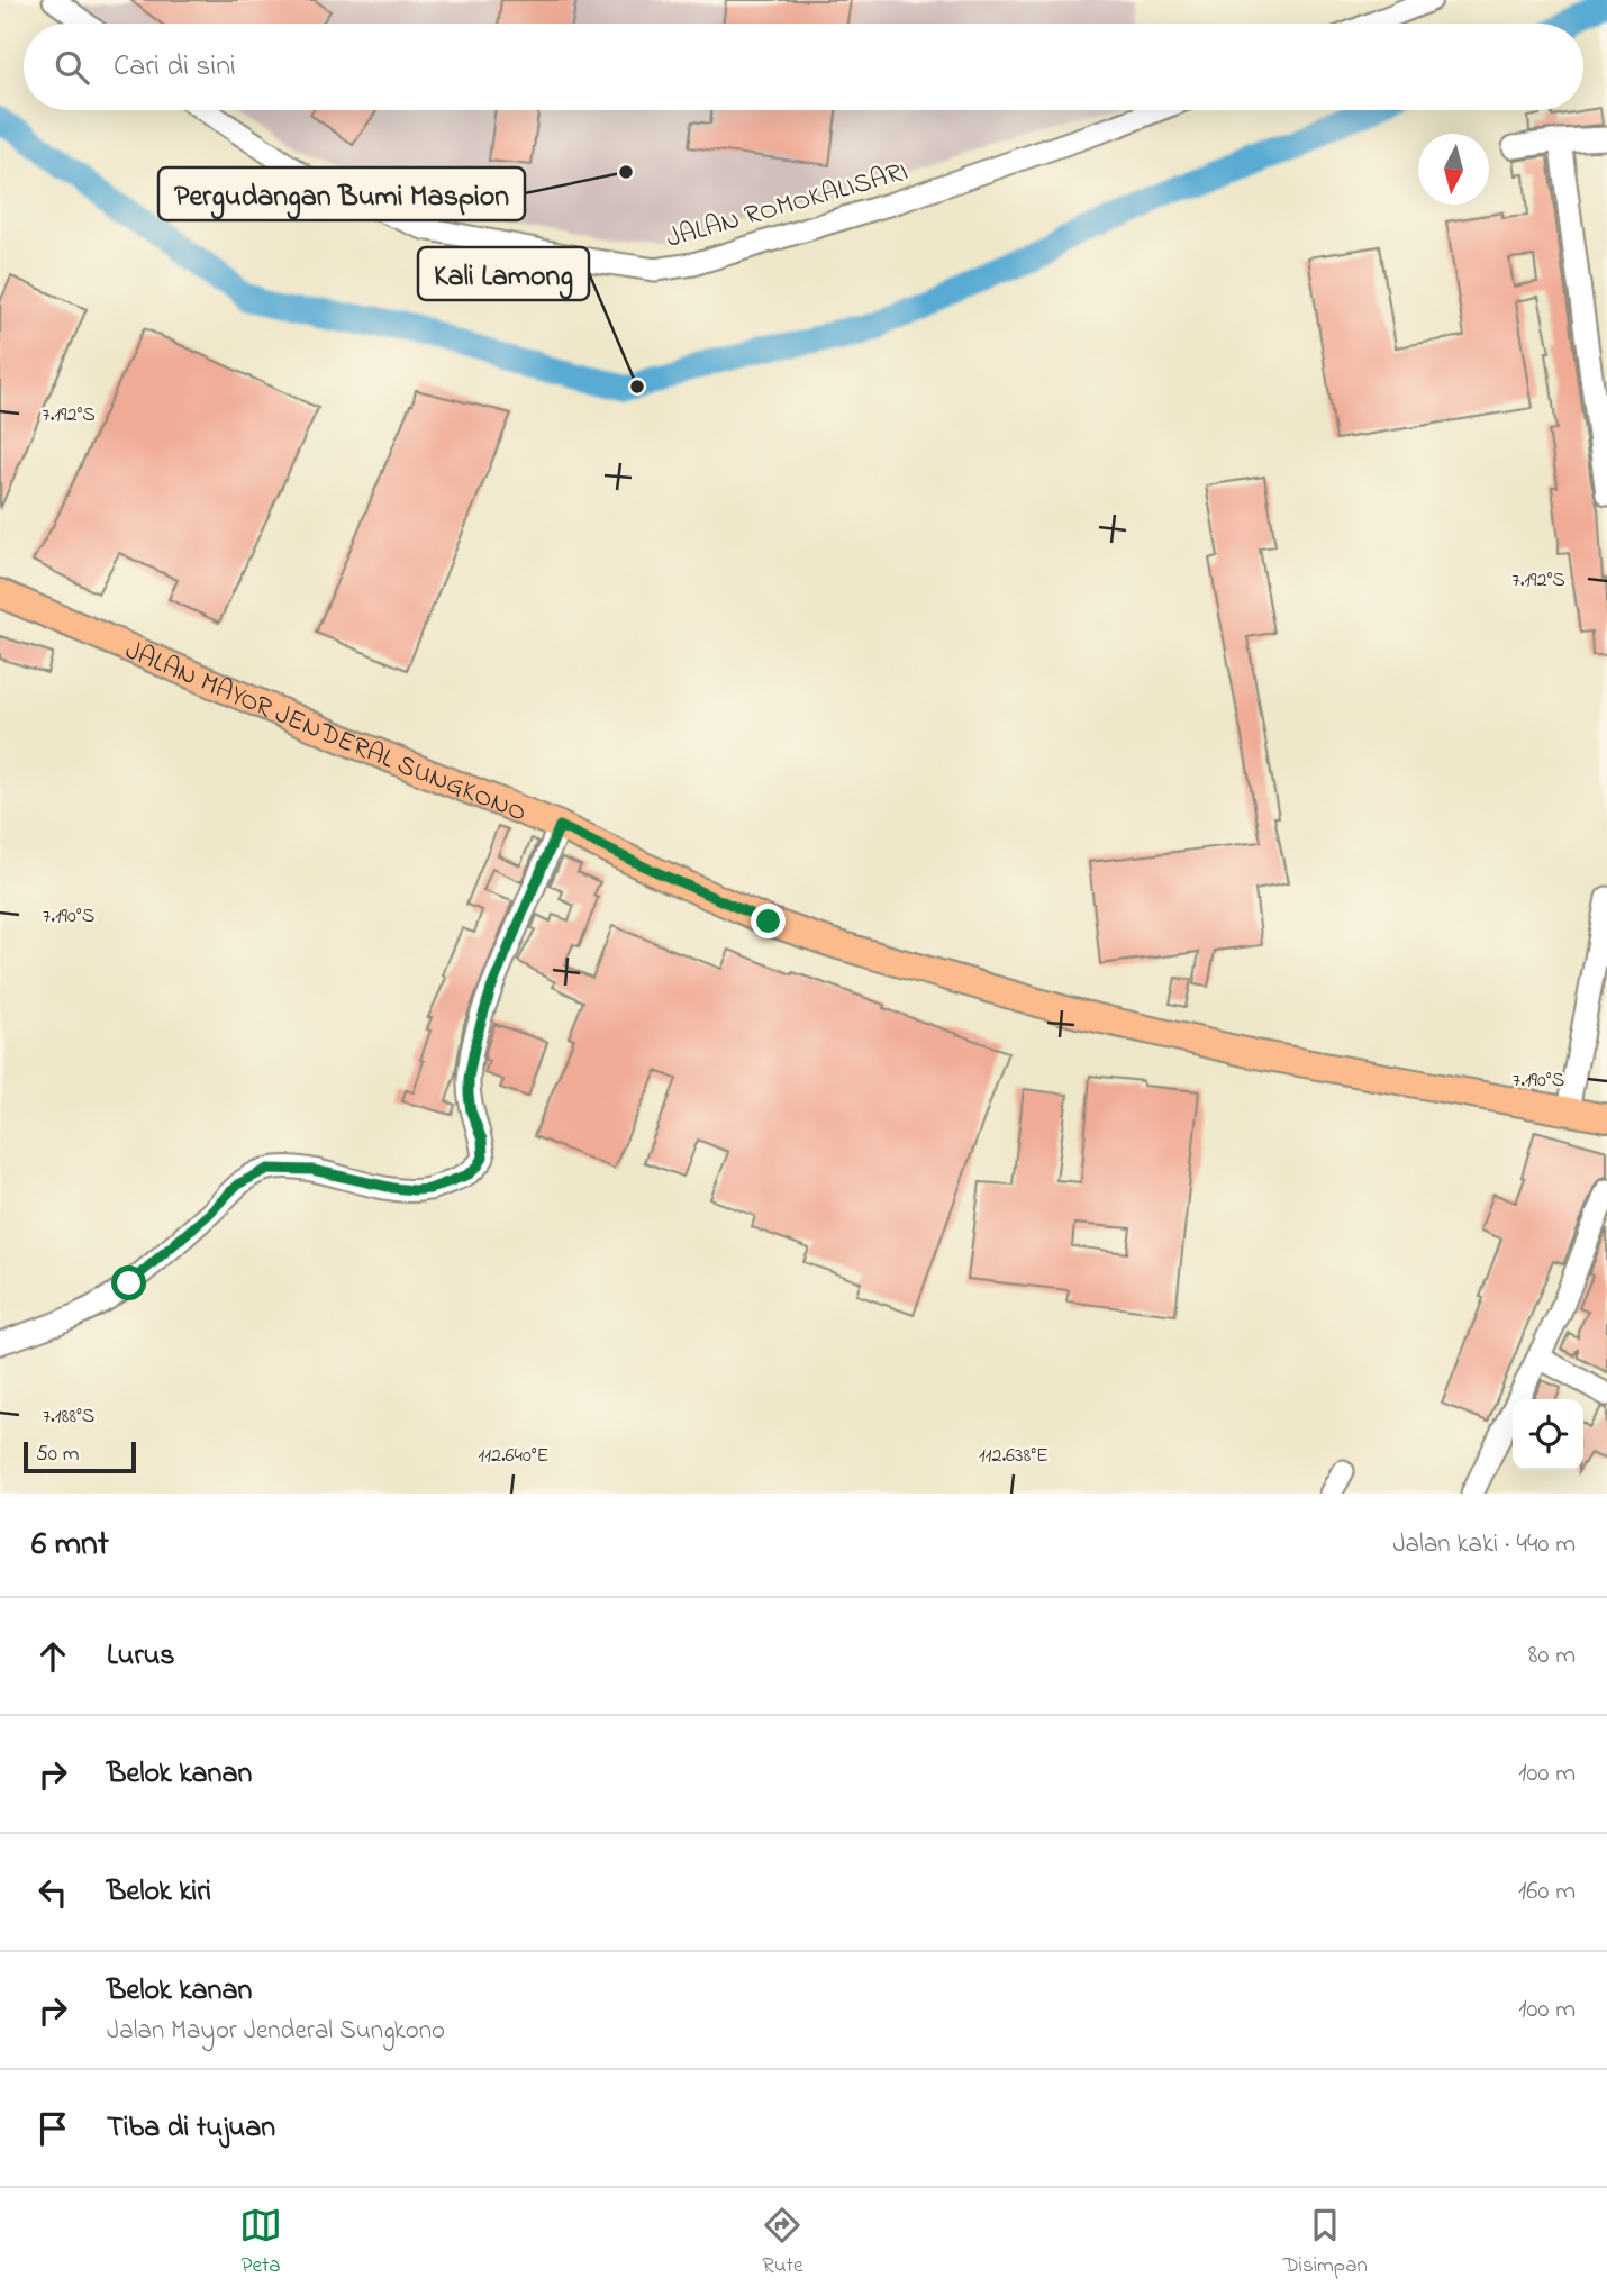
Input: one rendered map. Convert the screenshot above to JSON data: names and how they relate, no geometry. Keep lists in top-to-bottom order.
{
  "streets": {
    "main road": ["JALAN MAYOR JENDERAL SUNGKONO"],
    "street": ["JALAN ROMOKALISARI"]
  },
  "places": ["Pergudangan Bumi Maspion", "Kali Lamong"],
  "scale_bar": "50 m",
  "north": "bottom",
  "page": {
    "search": "Cari di sini",
    "scale": "50 m",
    "heading": ["6 mnt", "Jalan kaki · 440 m"],
    "list": [
      ["Lurus", "80 m"],
      ["Belok kanan", "100 m"],
      ["Belok kiri", "160 m"],
      ["Belok kanan", "Jalan Mayor Jenderal Sungkono", "100 m"],
      "Tiba di tujuan"
    ],
    "nav": ["Peta", "Rute", "Disimpan"]
  },
  "coordinates": [
    "7.192°S",
    "7.190°S",
    "7.188°S",
    "112.640°E",
    "112.638°E"
  ]
}
